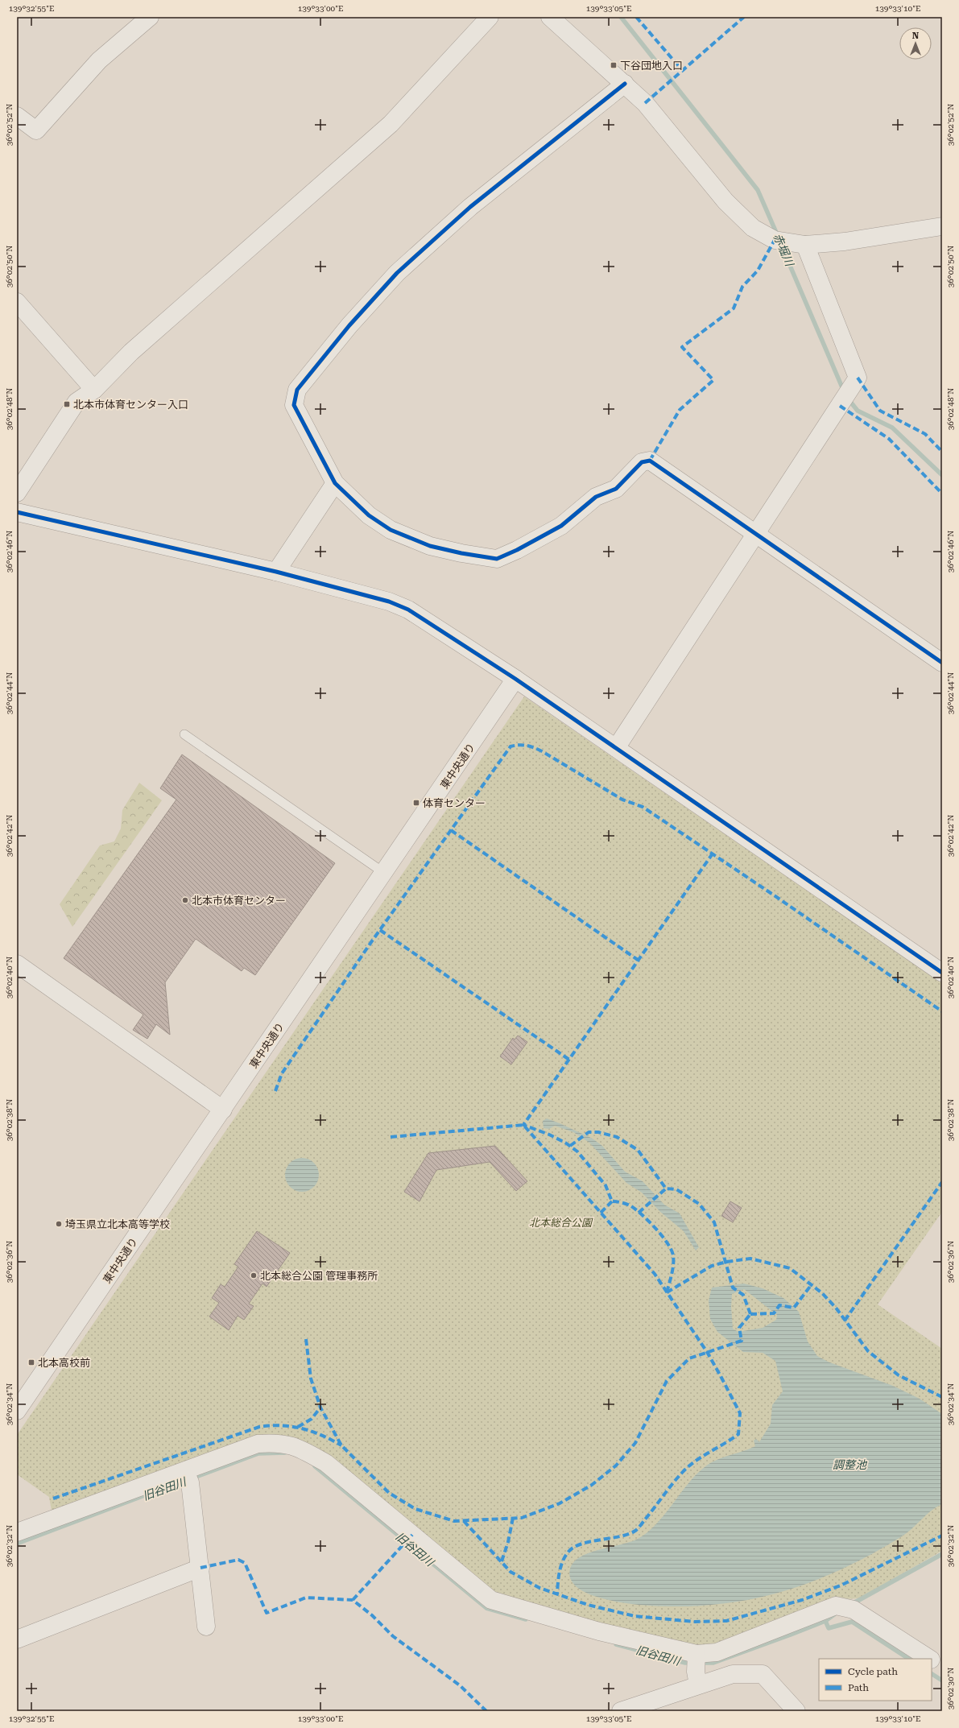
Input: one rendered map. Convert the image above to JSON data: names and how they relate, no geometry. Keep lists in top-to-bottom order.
{
  "streets": {
    "street": ["東中央通り"]
  },
  "water": ["赤堀川", "調整池", "旧谷田川"],
  "parks": ["北本総合公園"],
  "places": {
    "transit": [
      "下谷団地入口",
      "北本市体育センター入口",
      "体育センター",
      "北本高校前"
    ],
    "other": ["北本市体育センター", "埼玉県立北本高等学校", "北本総合公園 管理事務所"]
  },
  "legend": ["Cycle path", "Path"],
  "north": "top",
  "coordinates": [
    "139°32'55\"E",
    "139°33'00\"E",
    "139°33'05\"E",
    "139°33'10\"E",
    "36°02'52\"N",
    "36°02'50\"N",
    "36°02'48\"N",
    "36°02'46\"N",
    "36°02'44\"N",
    "36°02'42\"N",
    "36°02'40\"N",
    "36°02'38\"N",
    "36°02'36\"N",
    "36°02'34\"N",
    "36°02'32\"N",
    "36°02'30\"N"
  ]
}
